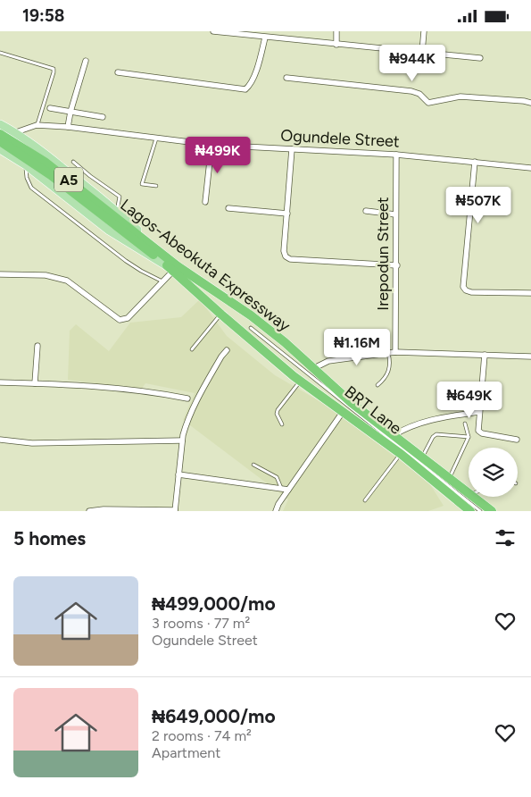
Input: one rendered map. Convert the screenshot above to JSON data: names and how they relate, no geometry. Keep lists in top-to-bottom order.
{
  "streets": {
    "highway": ["A5", "Lagos-Abeokuta Expressway"],
    "street": ["Ogundele Street", "Irepodun Street"],
    "lane": ["BRT Lane"]
  },
  "crossings": [
    ["Ogundele Street", "Irepodun Street"]
  ],
  "page": {
    "status": "19:58",
    "price": [
      "₦944K",
      "₦499K",
      "₦507K",
      "₦1.16M",
      "₦649K"
    ],
    "heading": "5 homes",
    "list": [
      {
        "name": "₦499,000/mo",
        "note": "3 rooms · 77 m² · Ogundele Street"
      },
      {
        "name": "₦649,000/mo",
        "note": "2 rooms · 74 m² · Apartment"
      }
    ]
  }
}
